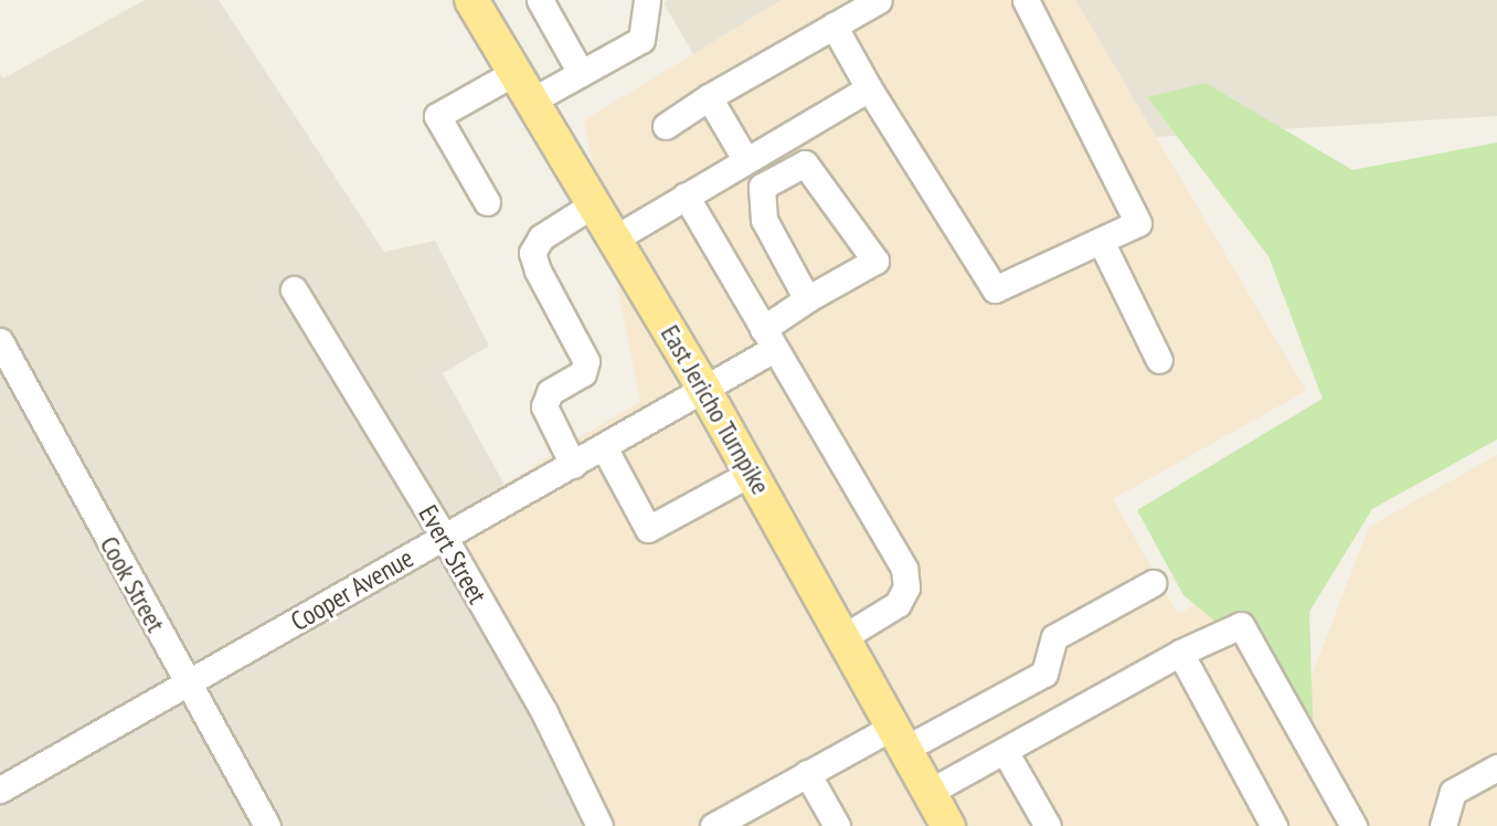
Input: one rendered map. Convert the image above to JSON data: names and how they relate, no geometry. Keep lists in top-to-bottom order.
{
  "streets": {
    "main road": ["East Jericho Turnpike"],
    "street": ["Evert Street", "Cook Street", "Cooper Avenue"]
  },
  "crossings": [
    ["East Jericho Turnpike", "Cooper Avenue"],
    ["Evert Street", "Cooper Avenue"],
    ["Cook Street", "Cooper Avenue"]
  ]
}
